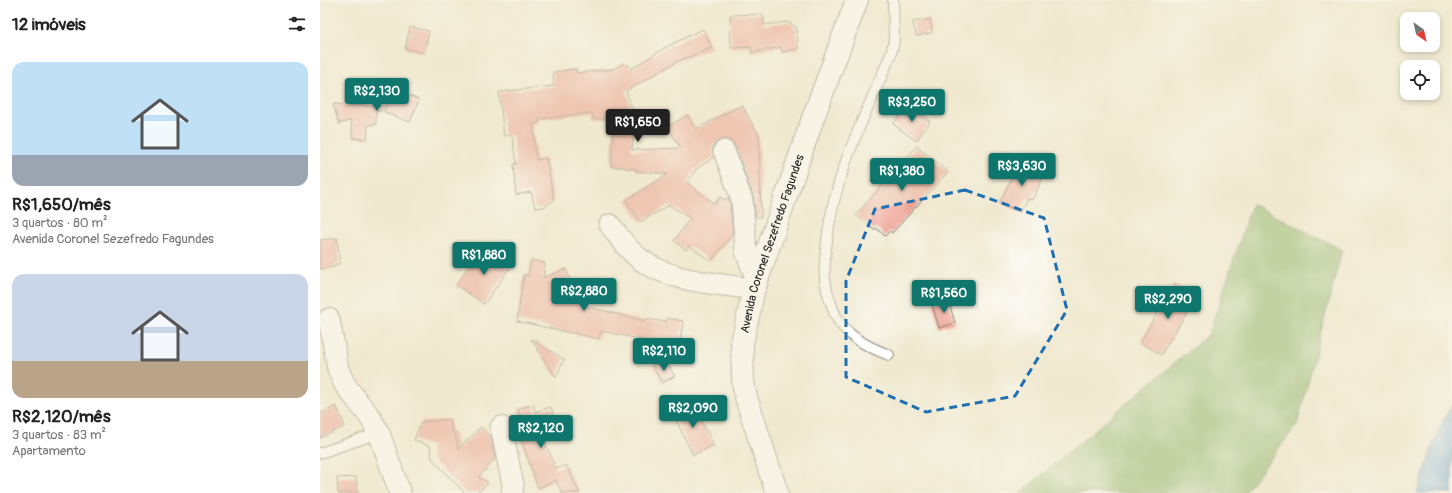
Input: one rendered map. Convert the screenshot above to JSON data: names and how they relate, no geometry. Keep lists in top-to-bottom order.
{
  "streets": {
    "main road": ["Avenida Coronel Sezefredo Fagundes"]
  },
  "north": "bottom right",
  "page": {
    "heading": "12 imóveis",
    "list": [
      {
        "name": "R$1,650/mês",
        "note": "3 quartos · 80 m² · Avenida Coronel Sezefredo Fagundes"
      },
      {
        "name": "R$2,120/mês",
        "note": "3 quartos · 83 m² · Apartamento"
      }
    ],
    "price": [
      "R$2,130",
      "R$3,250",
      "R$1,650",
      "R$3,630",
      "R$1,380",
      "R$1,880",
      "R$2,880",
      "R$1,560",
      "R$2,290",
      "R$2,110",
      "R$2,090",
      "R$2,120"
    ]
  }
}
